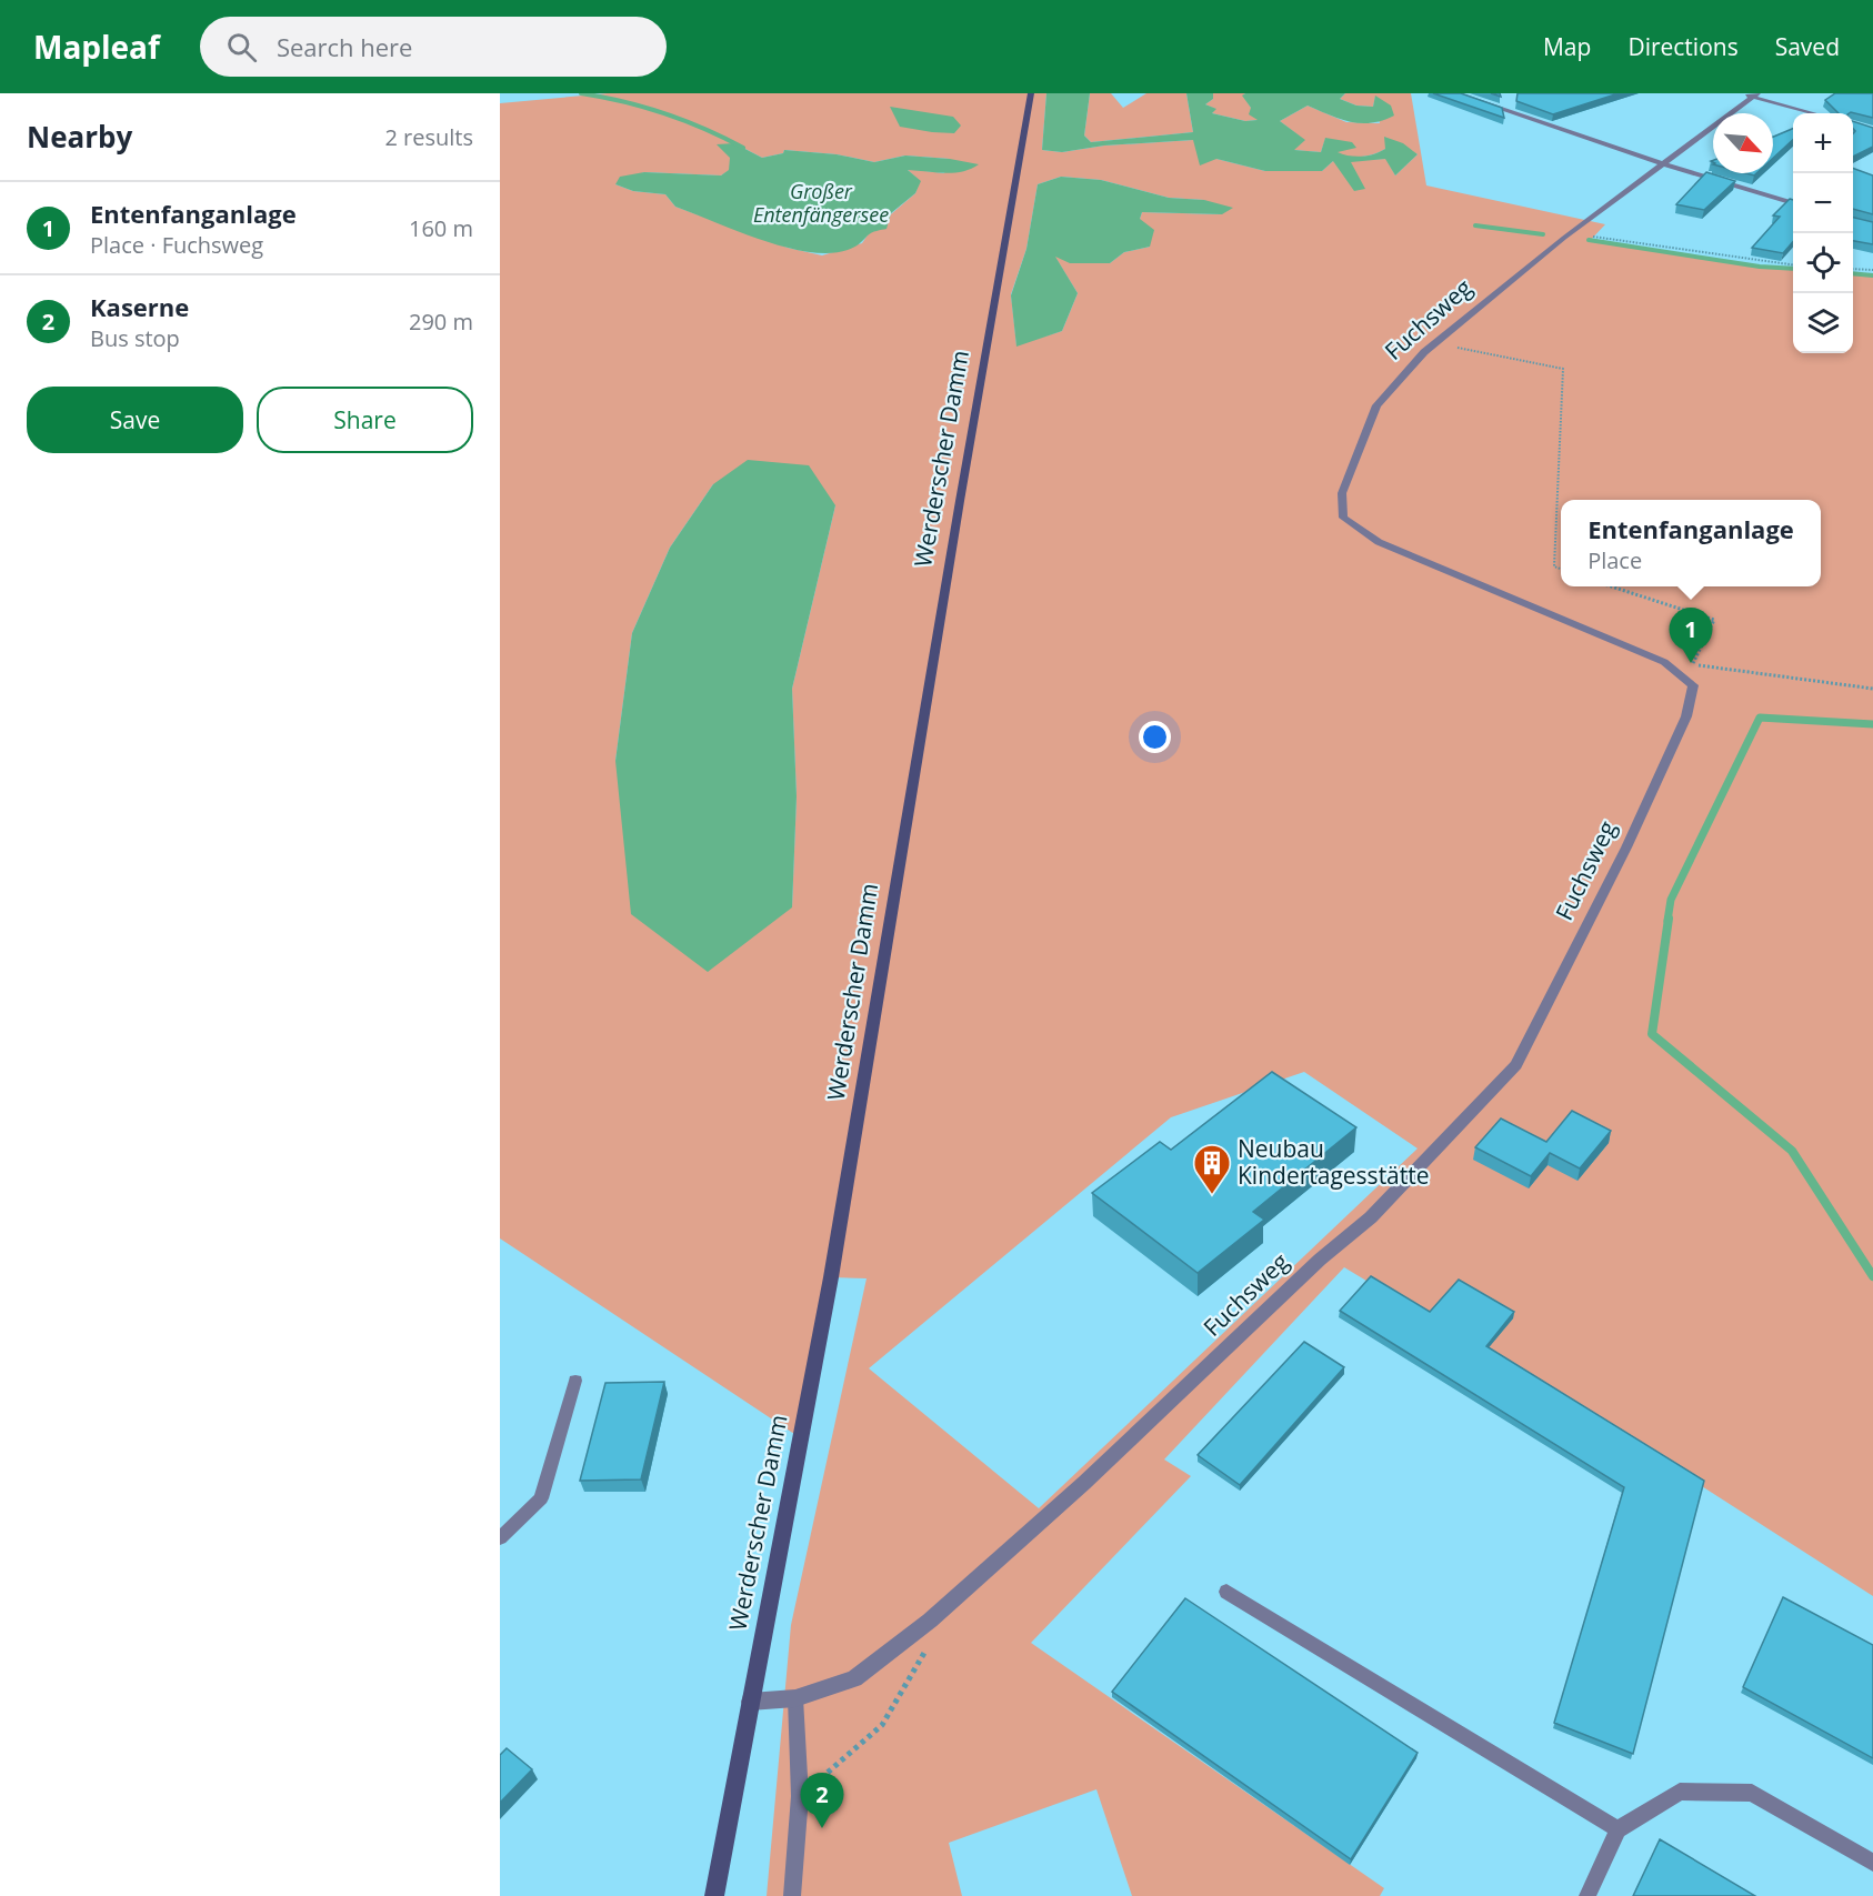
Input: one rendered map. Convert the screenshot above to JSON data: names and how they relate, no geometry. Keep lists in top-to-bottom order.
{
  "streets": {
    "street": ["Fuchsweg", "Werderscher Damm"]
  },
  "crossings": [
    ["Fuchsweg", "Werderscher Damm"]
  ],
  "water": ["Großer Entenfängersee"],
  "places": {
    "building": ["Neubau Kindertagesstätte"]
  },
  "north": "bottom right",
  "page": {
    "header": "Mapleaf",
    "search": "Search here",
    "nav": ["Map", "Directions", "Saved"],
    "heading": ["Nearby", "2 results"],
    "map_buttons": ["+", "−"],
    "list": [
      {
        "mark": "1",
        "name": "Entenfanganlage",
        "note": "Place · Fuchsweg",
        "value": "160 m"
      },
      {
        "mark": "2",
        "name": "Kaserne",
        "note": "Bus stop",
        "value": "290 m"
      }
    ],
    "buttons": ["Save", "Share"],
    "popup": ["Entenfanganlage", "Place"],
    "pins": ["1", "2"]
  }
}
